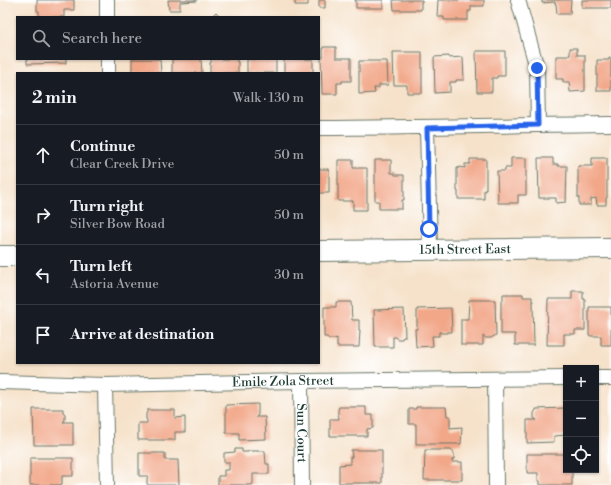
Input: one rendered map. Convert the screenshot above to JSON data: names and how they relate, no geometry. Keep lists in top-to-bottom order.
{
  "streets": {
    "street": ["15th Street East", "Emile Zola Street", "Sun Court"]
  },
  "crossings": [
    ["Emile Zola Street", "Sun Court"]
  ],
  "page": {
    "search": "Search here",
    "heading": ["2 min", "Walk · 130 m"],
    "list": [
      ["Continue", "Clear Creek Drive", "50 m"],
      ["Turn right", "Silver Bow Road", "50 m"],
      ["Turn left", "Astoria Avenue", "30 m"],
      "Arrive at destination"
    ],
    "map_buttons": ["+", "−"]
  }
}
